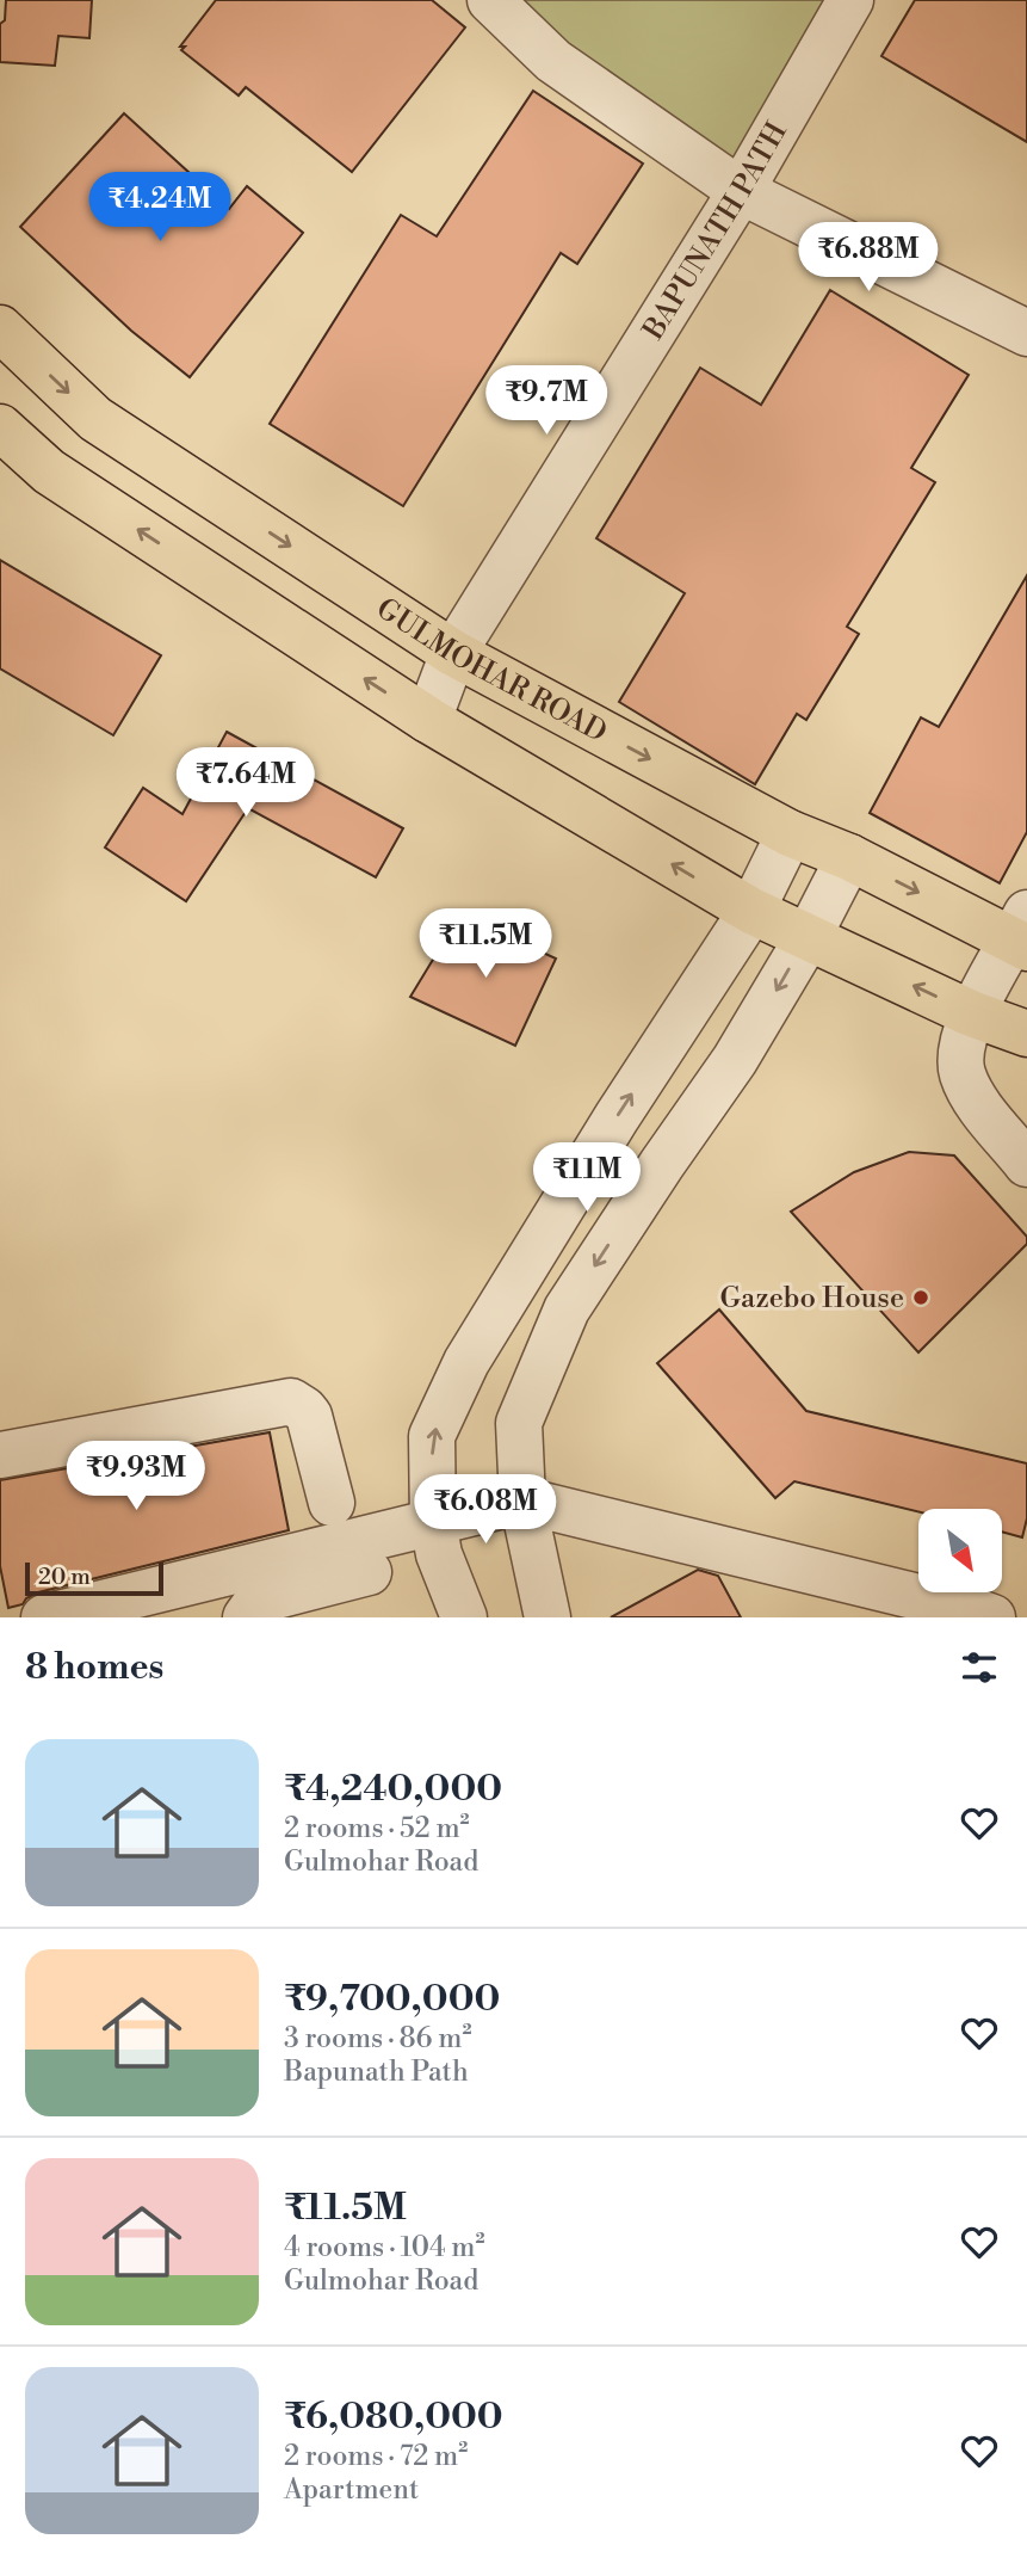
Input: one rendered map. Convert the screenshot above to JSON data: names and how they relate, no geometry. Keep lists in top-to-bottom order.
{
  "streets": {
    "main road": ["GULMOHAR ROAD"],
    "street": ["BAPUNATH PATH"]
  },
  "crossings": [
    ["BAPUNATH PATH", "GULMOHAR ROAD"]
  ],
  "places": ["Gazebo House"],
  "scale_bar": "20 m",
  "north": "bottom right",
  "page": {
    "price": [
      "₹4.24M",
      "₹6.88M",
      "₹9.7M",
      "₹7.64M",
      "₹11.5M",
      "₹11M",
      "₹9.93M",
      "₹6.08M"
    ],
    "scale": "20 m",
    "heading": "8 homes",
    "list": [
      {
        "name": "₹4,240,000",
        "note": "2 rooms · 52 m² · Gulmohar Road"
      },
      {
        "name": "₹9,700,000",
        "note": "3 rooms · 86 m² · Bapunath Path"
      },
      {
        "name": "₹11.5M",
        "note": "4 rooms · 104 m² · Gulmohar Road"
      },
      {
        "name": "₹6,080,000",
        "note": "2 rooms · 72 m² · Apartment"
      }
    ]
  }
}
